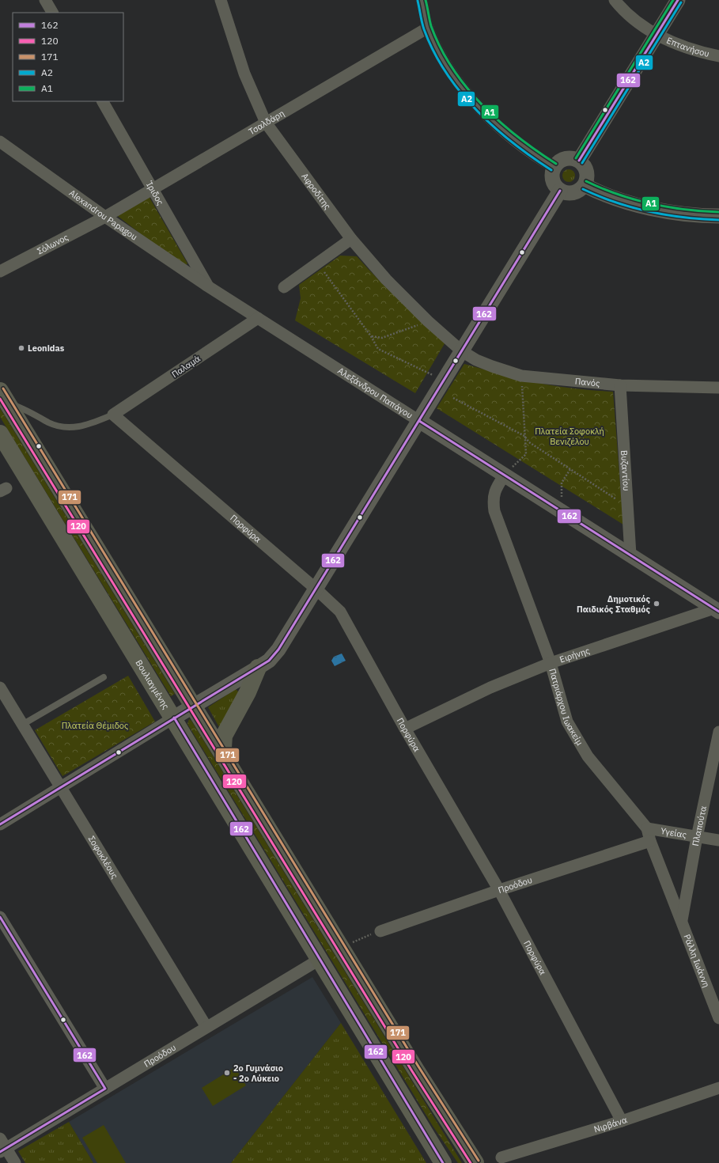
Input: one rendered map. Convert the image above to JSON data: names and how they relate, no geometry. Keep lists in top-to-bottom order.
{
  "streets": {
    "main road": ["Βουλιαγμένης"],
    "street": [
      "Επτανήσου",
      "Τσαλδάρη",
      "Αφροδίτης",
      "Ίριδος",
      "Alexandrou Papagou",
      "Σόλωνος",
      "Παλαμά",
      "Πανός",
      "Αλεξάνδρου Παπάγου",
      "Βυζαντίου",
      "Πορφύρα",
      "Ειρήνης",
      "Πατριάρχου Ιωακείμ",
      "Πλαπούτα",
      "Υγείας",
      "Σοφοκλέους",
      "Προόδου",
      "Ράλλη Ιωάννη",
      "Νιρβάνα"
    ]
  },
  "crossings": [
    ["Τσαλδάρη", "Αφροδίτης"],
    ["Τσαλδάρη", "Ίριδος"],
    ["Τσαλδάρη", "Alexandrou Papagou"],
    ["Τσαλδάρη", "Σόλωνος"],
    ["Αφροδίτης", "Πανός"],
    ["Ίριδος", "Alexandrou Papagou"],
    ["Ίριδος", "Αλεξάνδρου Παπάγου"],
    ["Alexandrou Papagou", "Σόλωνος"],
    ["Alexandrou Papagou", "Αλεξάνδρου Παπάγου"],
    ["Παλαμά", "Αλεξάνδρου Παπάγου"],
    ["Παλαμά", "Πορφύρα"],
    ["Πανός", "Βυζαντίου"],
    ["Αλεξάνδρου Παπάγου", "Βυζαντίου"],
    ["Αλεξάνδρου Παπάγου", "Ειρήνης"],
    ["Αλεξάνδρου Παπάγου", "Πατριάρχου Ιωακείμ"],
    ["Πορφύρα", "Ειρήνης"],
    ["Πορφύρα", "Προόδου"],
    ["Πορφύρα", "Νιρβάνα"],
    ["Ειρήνης", "Πατριάρχου Ιωακείμ"],
    ["Βουλιαγμένης", "Προόδου"],
    ["Πατριάρχου Ιωακείμ", "Πλαπούτα"],
    ["Πατριάρχου Ιωακείμ", "Υγείας"],
    ["Πατριάρχου Ιωακείμ", "Προόδου"],
    ["Πατριάρχου Ιωακείμ", "Ράλλη Ιωάννη"],
    ["Πλαπούτα", "Υγείας"],
    ["Πλαπούτα", "Ράλλη Ιωάννη"],
    ["Σοφοκλέους", "Προόδου"]
  ],
  "parks": ["Πλατεία Σοφοκλή Βενιζέλου", "Πλατεία Θέμιδος"],
  "places": ["Leonidas", "Δημοτικός Παιδικός Σταθμός", "2ο Γυμνάσιο - 2ο Λύκειο"],
  "lines": [
    "transit line 162",
    "transit line Α1",
    "transit line Α2",
    "transit line 171",
    "transit line 120"
  ],
  "legend": [
    "162",
    "120",
    "171",
    "Α2",
    "Α1"
  ]
}
